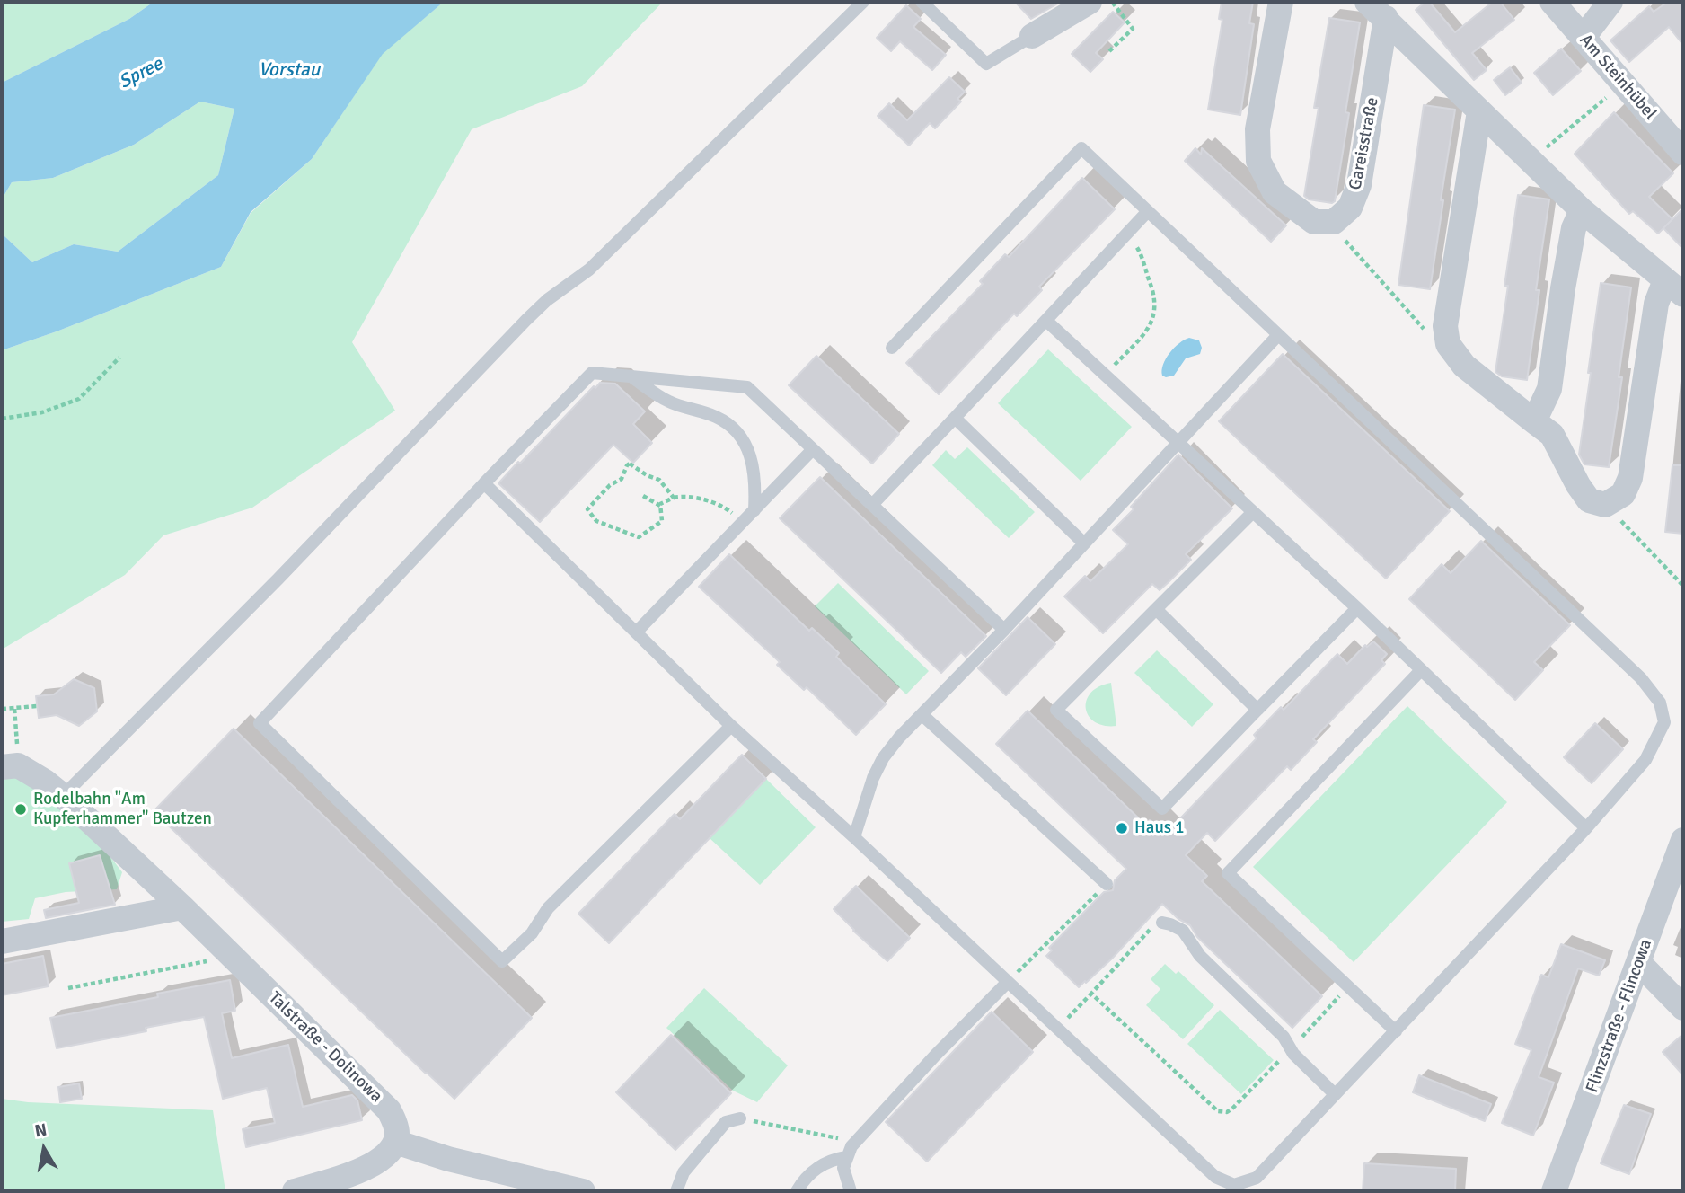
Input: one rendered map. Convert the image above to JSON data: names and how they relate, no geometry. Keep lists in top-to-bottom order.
{
  "streets": {
    "street": [
      "Am Steinhübel",
      "Gareisstraße",
      "Flinzstraße - Flincowa",
      "Talstraße - Dolinowa"
    ]
  },
  "water": ["Vorstau", "Spree"],
  "places": ["Rodelbahn \"Am Kupferhammer\" Bautzen", "Haus 1"],
  "north": "top"
}
